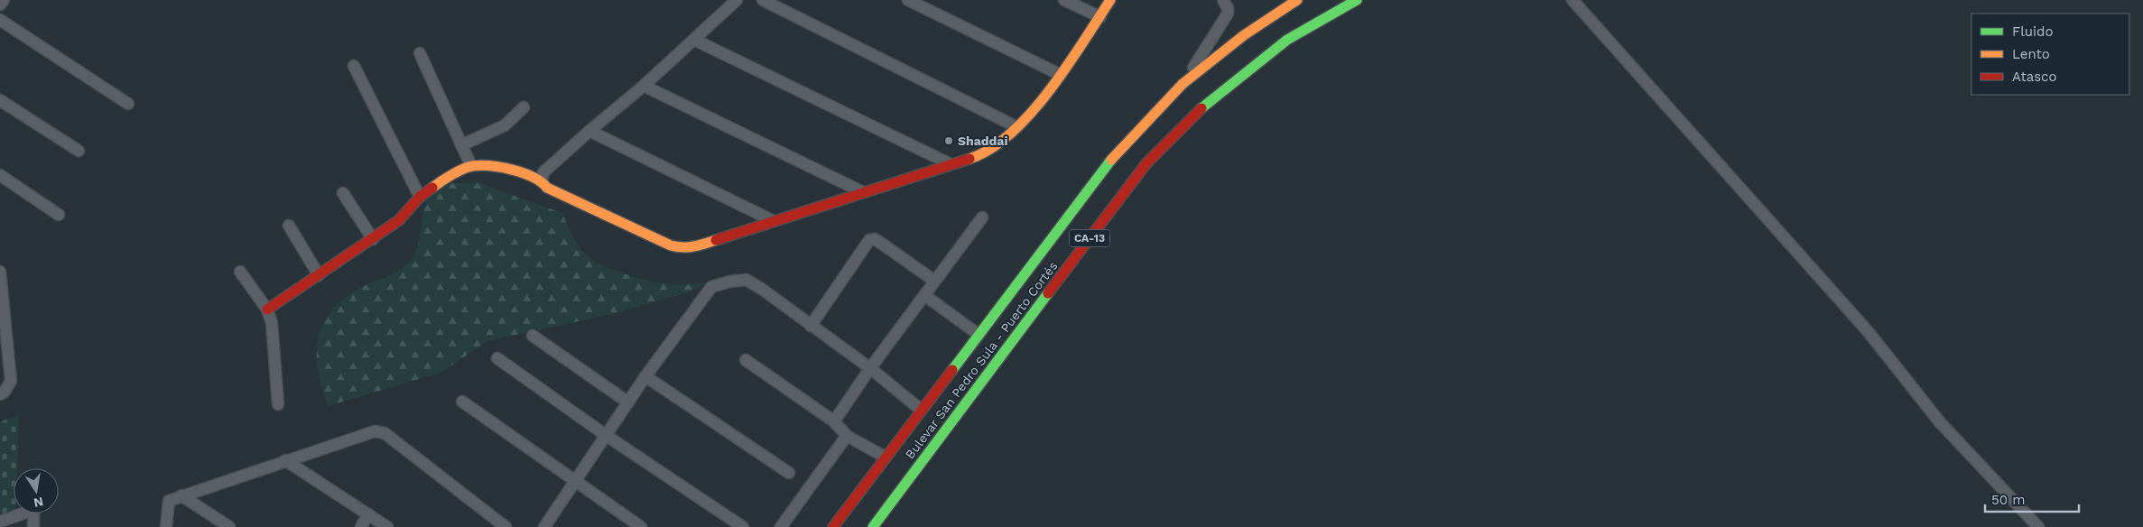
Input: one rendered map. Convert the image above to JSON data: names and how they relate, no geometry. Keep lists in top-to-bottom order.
{
  "streets": {
    "main road": ["CA-13", "Bulevar San Pedro Sula - Puerto Cortés"]
  },
  "places": ["Shaddai"],
  "legend": ["Fluido", "Lento", "Atasco"],
  "scale_bar": "50 m",
  "north": "bottom"
}
